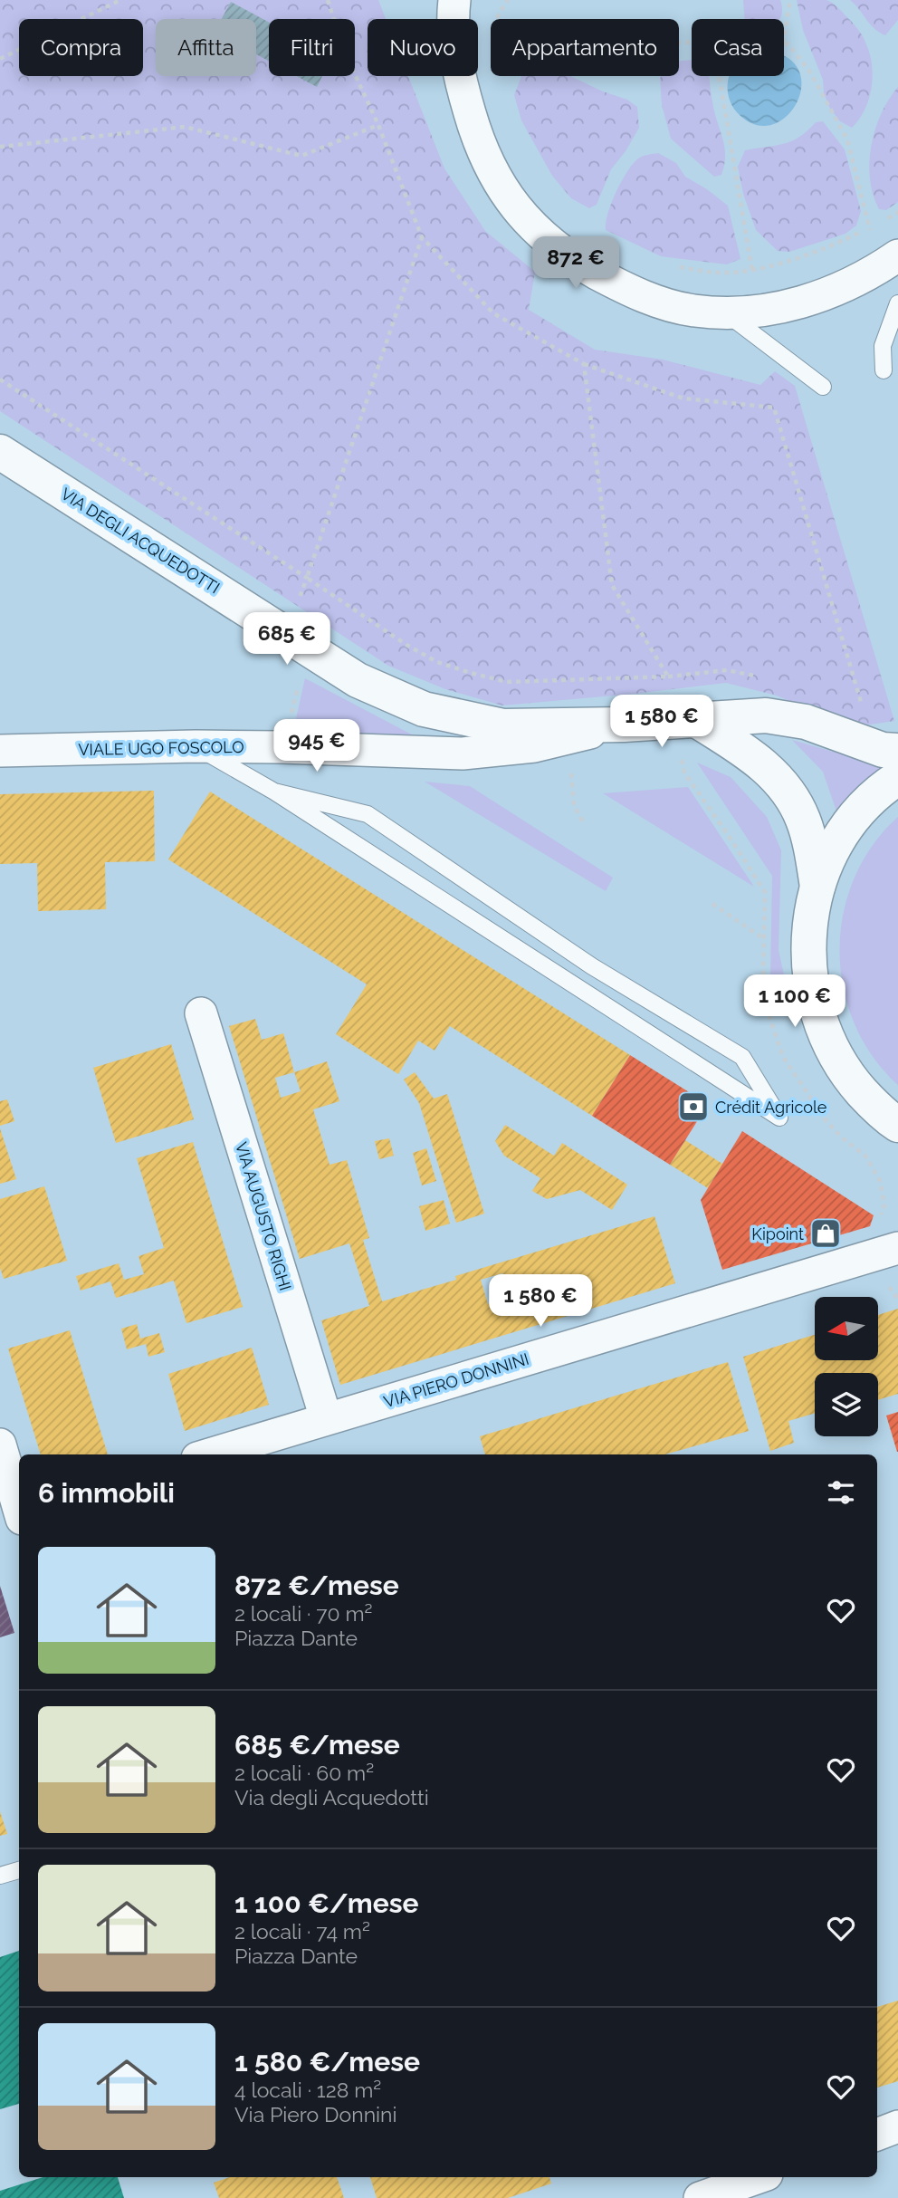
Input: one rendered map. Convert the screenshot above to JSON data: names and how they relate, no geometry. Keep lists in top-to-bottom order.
{
  "streets": {
    "main road": ["VIA DEGLI ACQUEDOTTI"],
    "street": ["VIALE UGO FOSCOLO", "VIA AUGUSTO RIGHI", "VIA PIERO DONNINI"]
  },
  "crossings": [
    ["VIA DEGLI ACQUEDOTTI", "VIALE UGO FOSCOLO"],
    ["VIA AUGUSTO RIGHI", "VIA PIERO DONNINI"]
  ],
  "places": {
    "bank": ["Crédit Agricole"],
    "shop": ["Kipoint"]
  },
  "north": "left",
  "page": {
    "chip": [
      "Compra",
      "Affitta",
      "Filtri",
      "Nuovo",
      "Appartamento",
      "Casa"
    ],
    "price": [
      "872 €",
      "685 €",
      "1 580 €",
      "945 €",
      "1 100 €",
      "1 580 €"
    ],
    "heading": "6 immobili",
    "list": [
      {
        "name": "872 €/mese",
        "note": "2 locali · 70 m² · Piazza Dante"
      },
      {
        "name": "685 €/mese",
        "note": "2 locali · 60 m² · Via degli Acquedotti"
      },
      {
        "name": "1 100 €/mese",
        "note": "2 locali · 74 m² · Piazza Dante"
      },
      {
        "name": "1 580 €/mese",
        "note": "4 locali · 128 m² · Via Piero Donnini"
      }
    ]
  }
}
